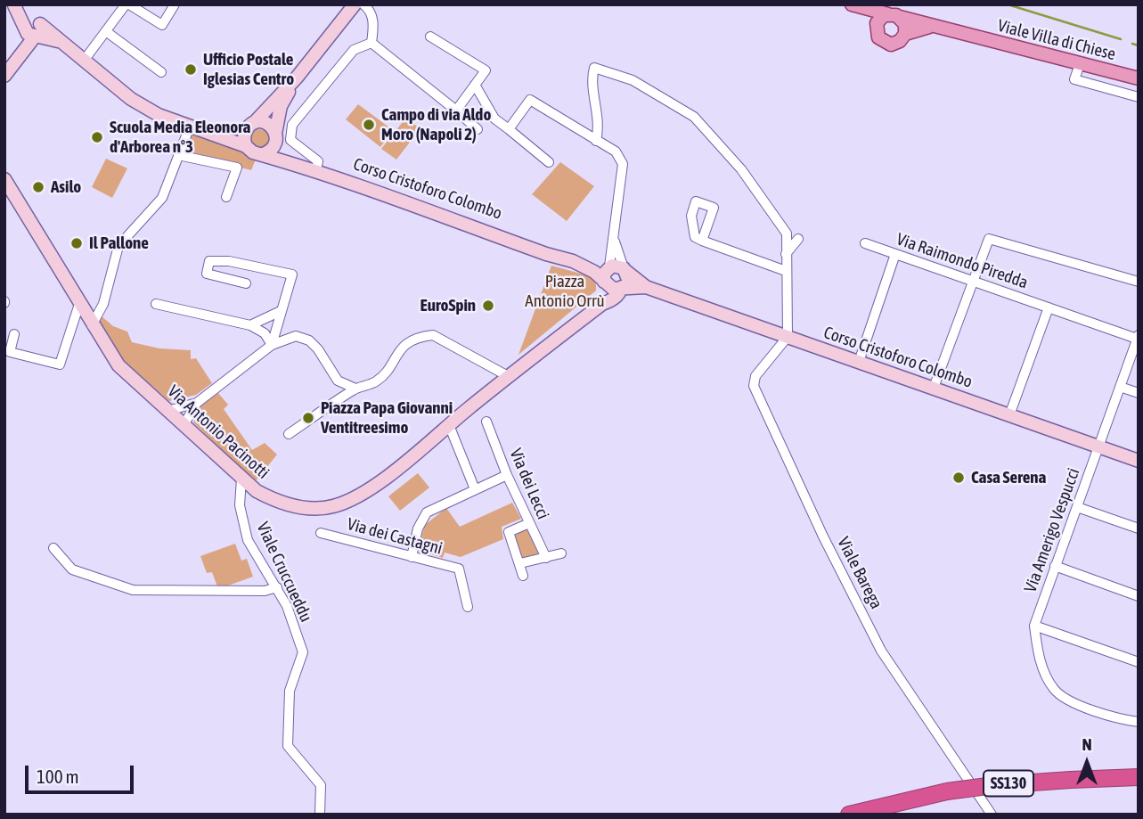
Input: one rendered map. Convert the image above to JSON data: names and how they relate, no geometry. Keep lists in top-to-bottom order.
{
  "streets": {
    "highway": ["SS130"],
    "main road": ["Viale Villa di Chiese"],
    "street": [
      "Corso Cristoforo Colombo",
      "Via Raimondo Piredda",
      "Via Antonio Pacinotti",
      "Via dei Lecci",
      "Via Amerigo Vespucci",
      "Via dei Castagni",
      "Viale Cruccueddu",
      "Viale Barega"
    ]
  },
  "crossings": [
    ["Corso Cristoforo Colombo", "Via Antonio Pacinotti"],
    ["Corso Cristoforo Colombo", "Via Amerigo Vespucci"],
    ["Corso Cristoforo Colombo", "Viale Barega"],
    ["Via Raimondo Piredda", "Via Amerigo Vespucci"],
    ["Via Antonio Pacinotti", "Viale Cruccueddu"]
  ],
  "parks": ["Piazza Antonio Orrù"],
  "places": [
    "Ufficio Postale Iglesias Centro",
    "Campo di via Aldo Moro (Napoli 2)",
    "Scuola Media Eleonora d'Arborea n°3",
    "Asilo",
    "Il Pallone",
    "EuroSpin",
    "Piazza Papa Giovanni Ventitreesimo",
    "Casa Serena"
  ],
  "scale_bar": "100 m",
  "north": "top"
}
